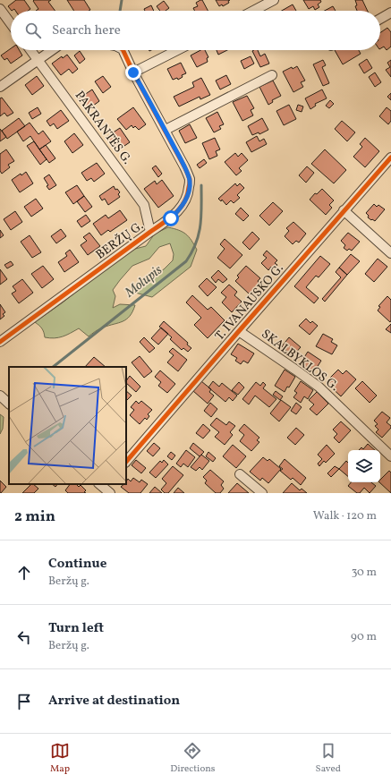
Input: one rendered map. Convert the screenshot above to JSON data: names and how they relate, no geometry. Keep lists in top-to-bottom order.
{
  "streets": {
    "street": [
      "PAKRANTĖS G.",
      "BERŽŲ G.",
      "T. IVANAUSKO G.",
      "SKALBYKLOS G."
    ]
  },
  "crossings": [
    ["PAKRANTĖS G.", "BERŽŲ G."],
    ["T. IVANAUSKO G.", "SKALBYKLOS G."]
  ],
  "water": ["Molupis"],
  "page": {
    "search": "Search here",
    "heading": ["2 min", "Walk · 120 m"],
    "list": [
      ["Continue", "Beržų g.", "30 m"],
      ["Turn left", "Beržų g.", "90 m"],
      "Arrive at destination"
    ],
    "nav": ["Map", "Directions", "Saved"]
  }
}
